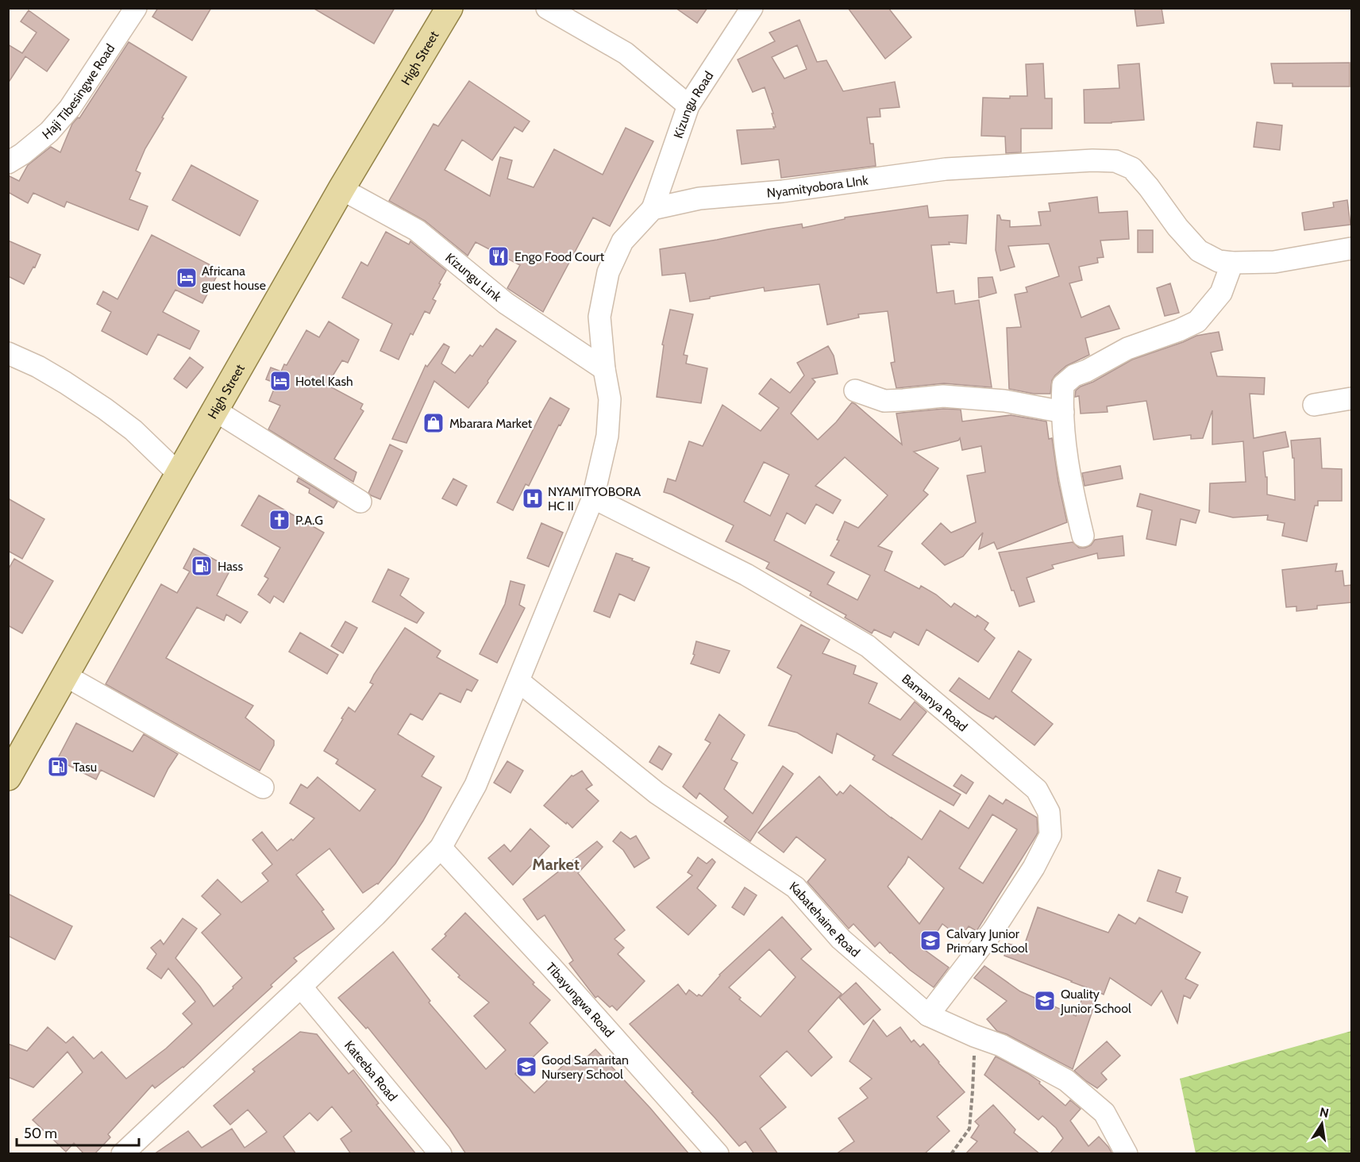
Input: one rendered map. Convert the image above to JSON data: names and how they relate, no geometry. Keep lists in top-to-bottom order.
{
  "streets": {
    "main road": ["High Street"],
    "street": [
      "Haji Tibesingwe Road",
      "Kizungu Road",
      "Nyamityobora LInk",
      "Kizungu Link",
      "Bamanya Road",
      "Kabatehaine Road",
      "Tibayungwa Road",
      "Kateeba Road"
    ]
  },
  "crossings": [
    ["High Street", "Kizungu Link"],
    ["Kizungu Road", "Nyamityobora LInk"],
    ["Bamanya Road", "Kabatehaine Road"]
  ],
  "districts": ["Market"],
  "places": {
    "restaurant": ["Engo Food Court"],
    "hotel": ["Africana guest house", "Hotel Kash"],
    "shop": ["Mbarara Market"],
    "hospital": ["NYAMITYOBORA HC II"],
    "church": ["P.A.G"],
    "fuel station": ["Hass", "Tasu"],
    "school or university": ["Calvary Junior Primary School", "Quality Junior School", "Good Samaritan Nursery School"]
  },
  "scale_bar": "50 m",
  "north": "top"
}
